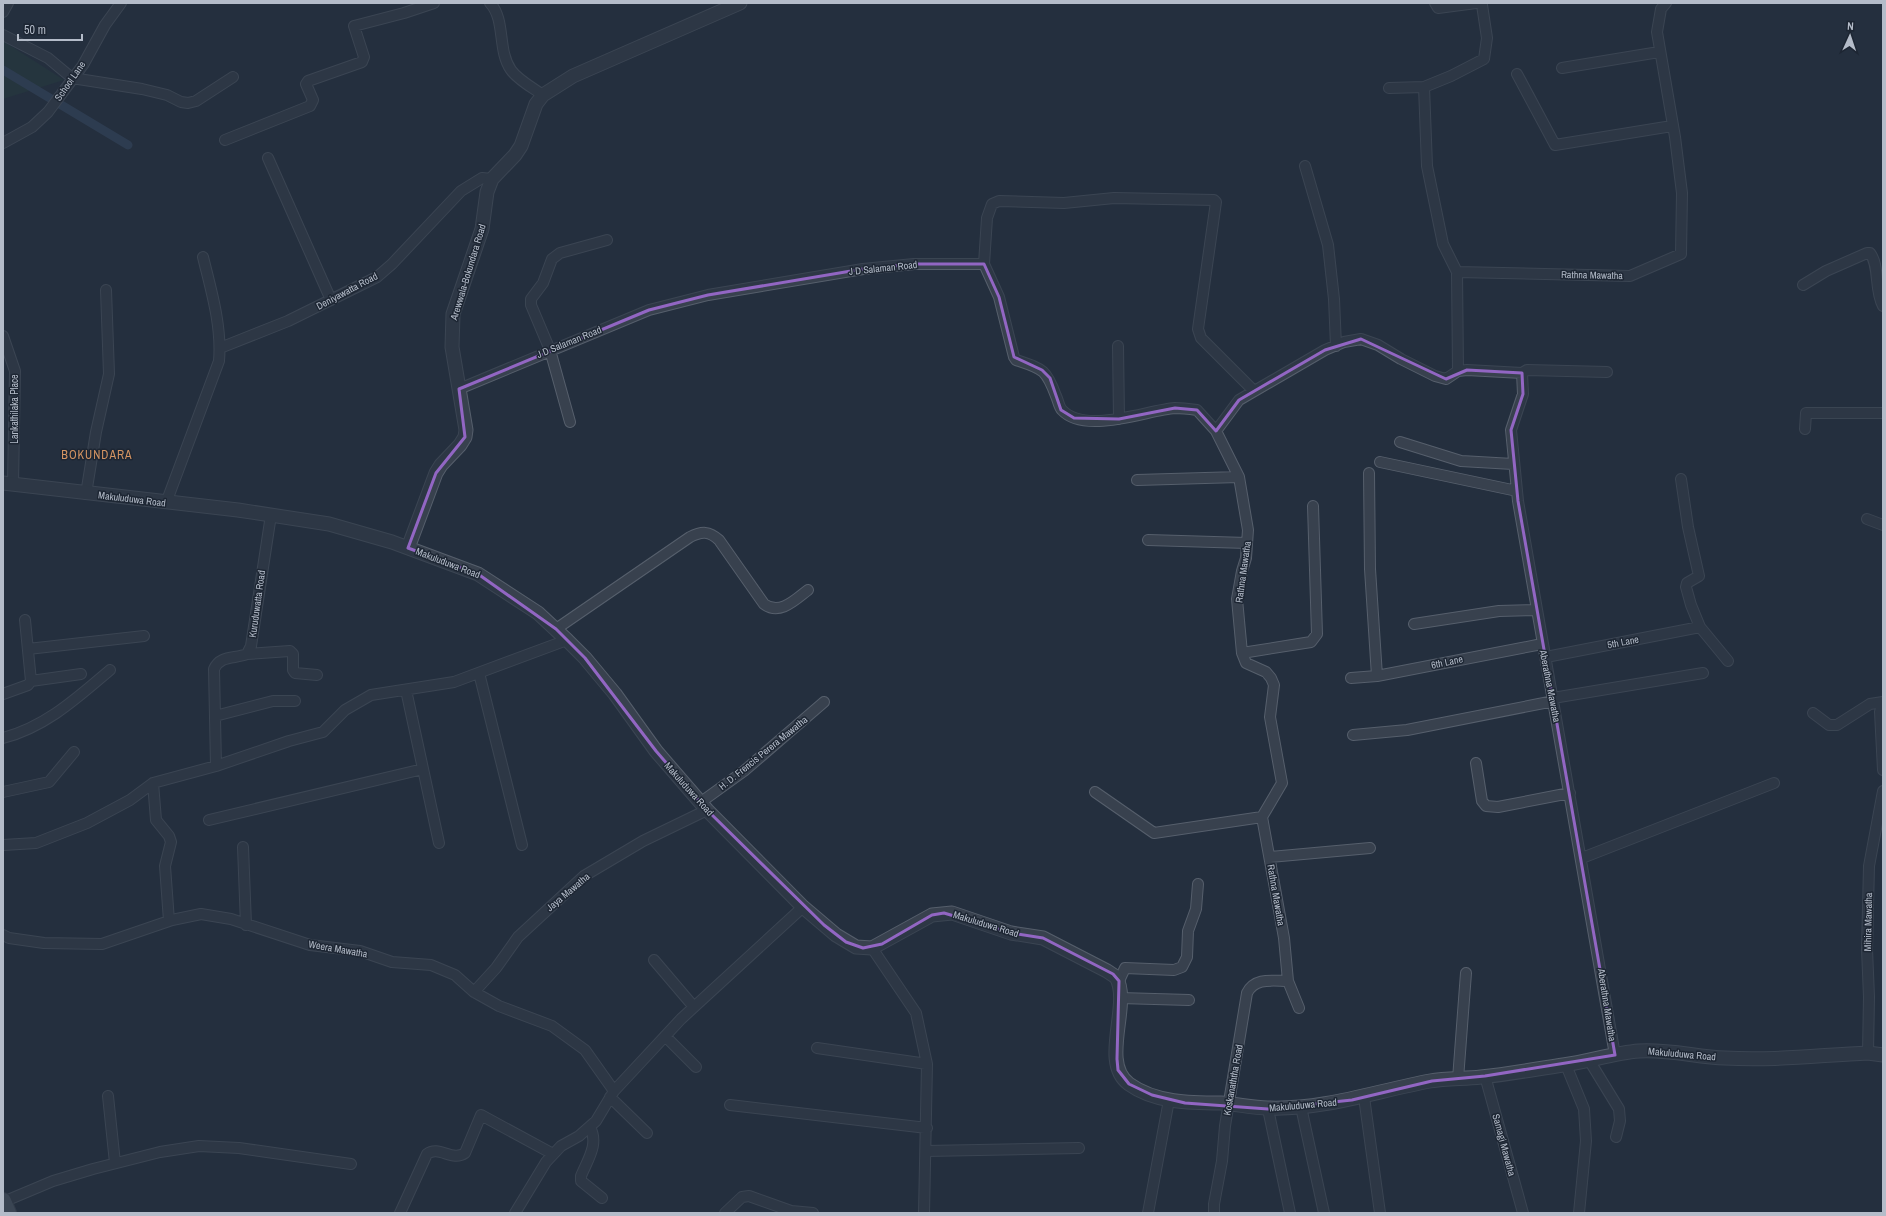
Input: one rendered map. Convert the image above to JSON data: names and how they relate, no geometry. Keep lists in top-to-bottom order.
{
  "streets": {
    "street": [
      "School Lane",
      "J D Salaman Road",
      "Arewwala-Bokundara Road",
      "Rathna Mawatha",
      "Deniyawatta Road",
      "Lankathilaka Place",
      "Makuluduwa Road",
      "Kuruduwatta Road",
      "5th Lane",
      "6th Lane",
      "Aberathna Mawatha",
      "H. D. Frencis Perera Mawatha",
      "Jaya Mawatha",
      "Mihira Mawatha",
      "Weera Mawatha",
      "Koskanaththa Road",
      "Samagi Mawatha"
    ]
  },
  "crossings": [
    ["J D Salaman Road", "Arewwala-Bokundara Road"],
    ["Arewwala-Bokundara Road", "Deniyawatta Road"],
    ["Arewwala-Bokundara Road", "Makuluduwa Road"],
    ["Rathna Mawatha", "Koskanaththa Road"],
    ["Lankathilaka Place", "Makuluduwa Road"],
    ["Makuluduwa Road", "Kuruduwatta Road"],
    ["Makuluduwa Road", "Aberathna Mawatha"],
    ["Makuluduwa Road", "H. D. Frencis Perera Mawatha"],
    ["Makuluduwa Road", "Jaya Mawatha"],
    ["Makuluduwa Road", "Mihira Mawatha"],
    ["Makuluduwa Road", "Koskanaththa Road"],
    ["Makuluduwa Road", "Samagi Mawatha"],
    ["5th Lane", "Aberathna Mawatha"],
    ["6th Lane", "Aberathna Mawatha"],
    ["H. D. Frencis Perera Mawatha", "Jaya Mawatha"],
    ["Jaya Mawatha", "Weera Mawatha"]
  ],
  "districts": ["BOKUNDARA"],
  "scale_bar": "50 m",
  "north": "top"
}
